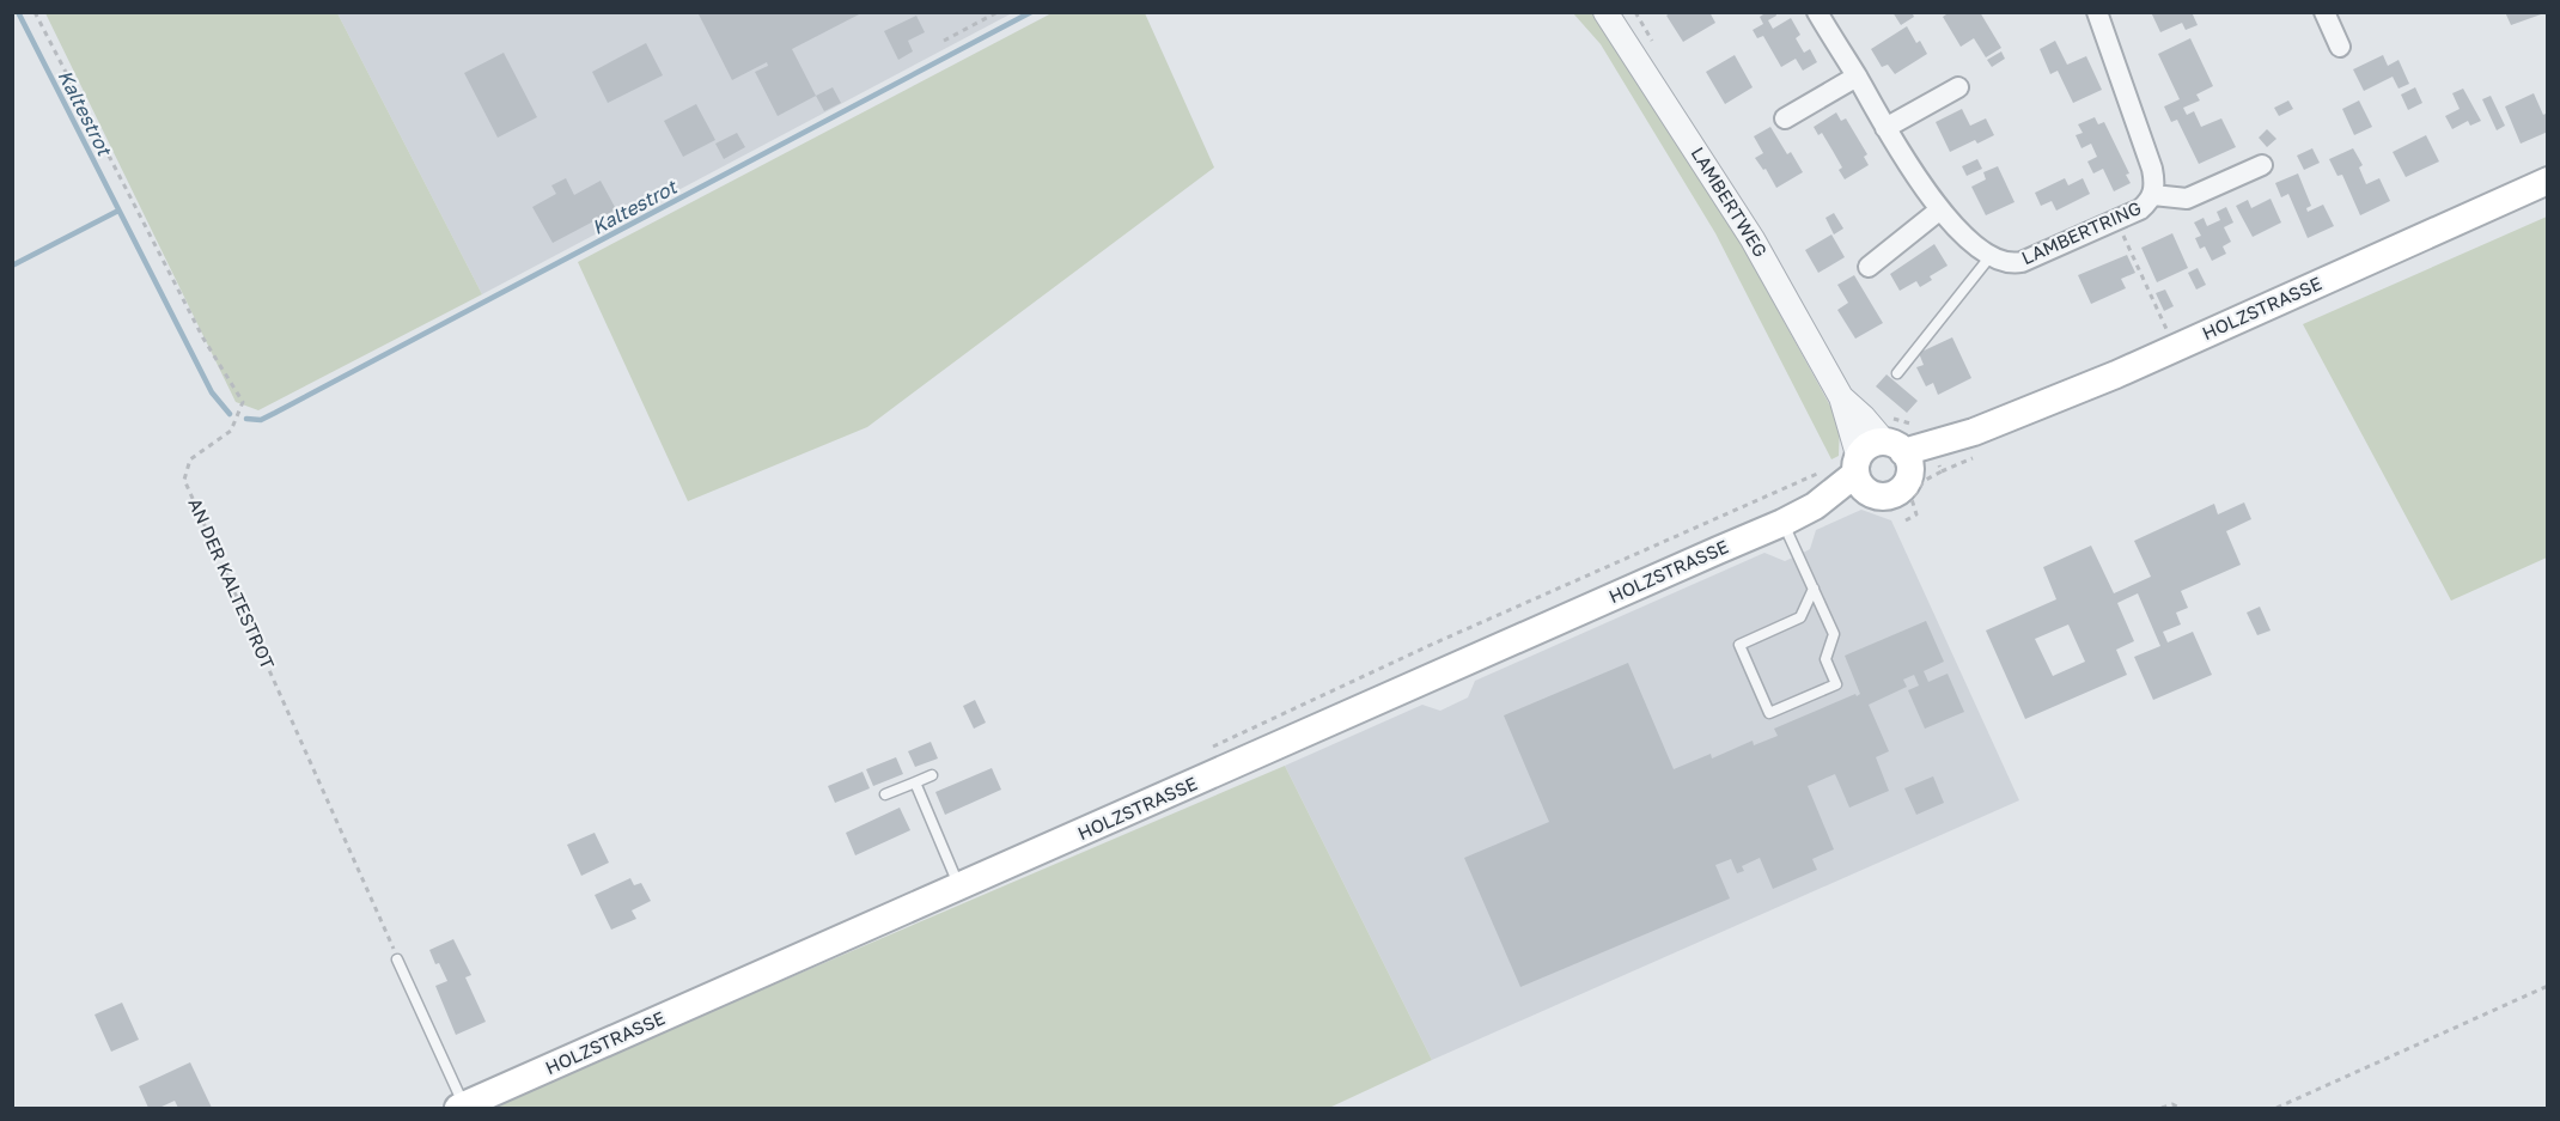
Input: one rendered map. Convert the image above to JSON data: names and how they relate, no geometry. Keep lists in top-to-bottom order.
{
  "streets": {
    "main road": ["HOLZSTRASSE"],
    "street": ["LAMBERTWEG", "LAMBERTRING"],
    "path": ["AN DER KALTESTROT"]
  },
  "crossings": [
    ["LAMBERTWEG", "HOLZSTRASSE"]
  ],
  "water": ["Kaltestrot"]
}
